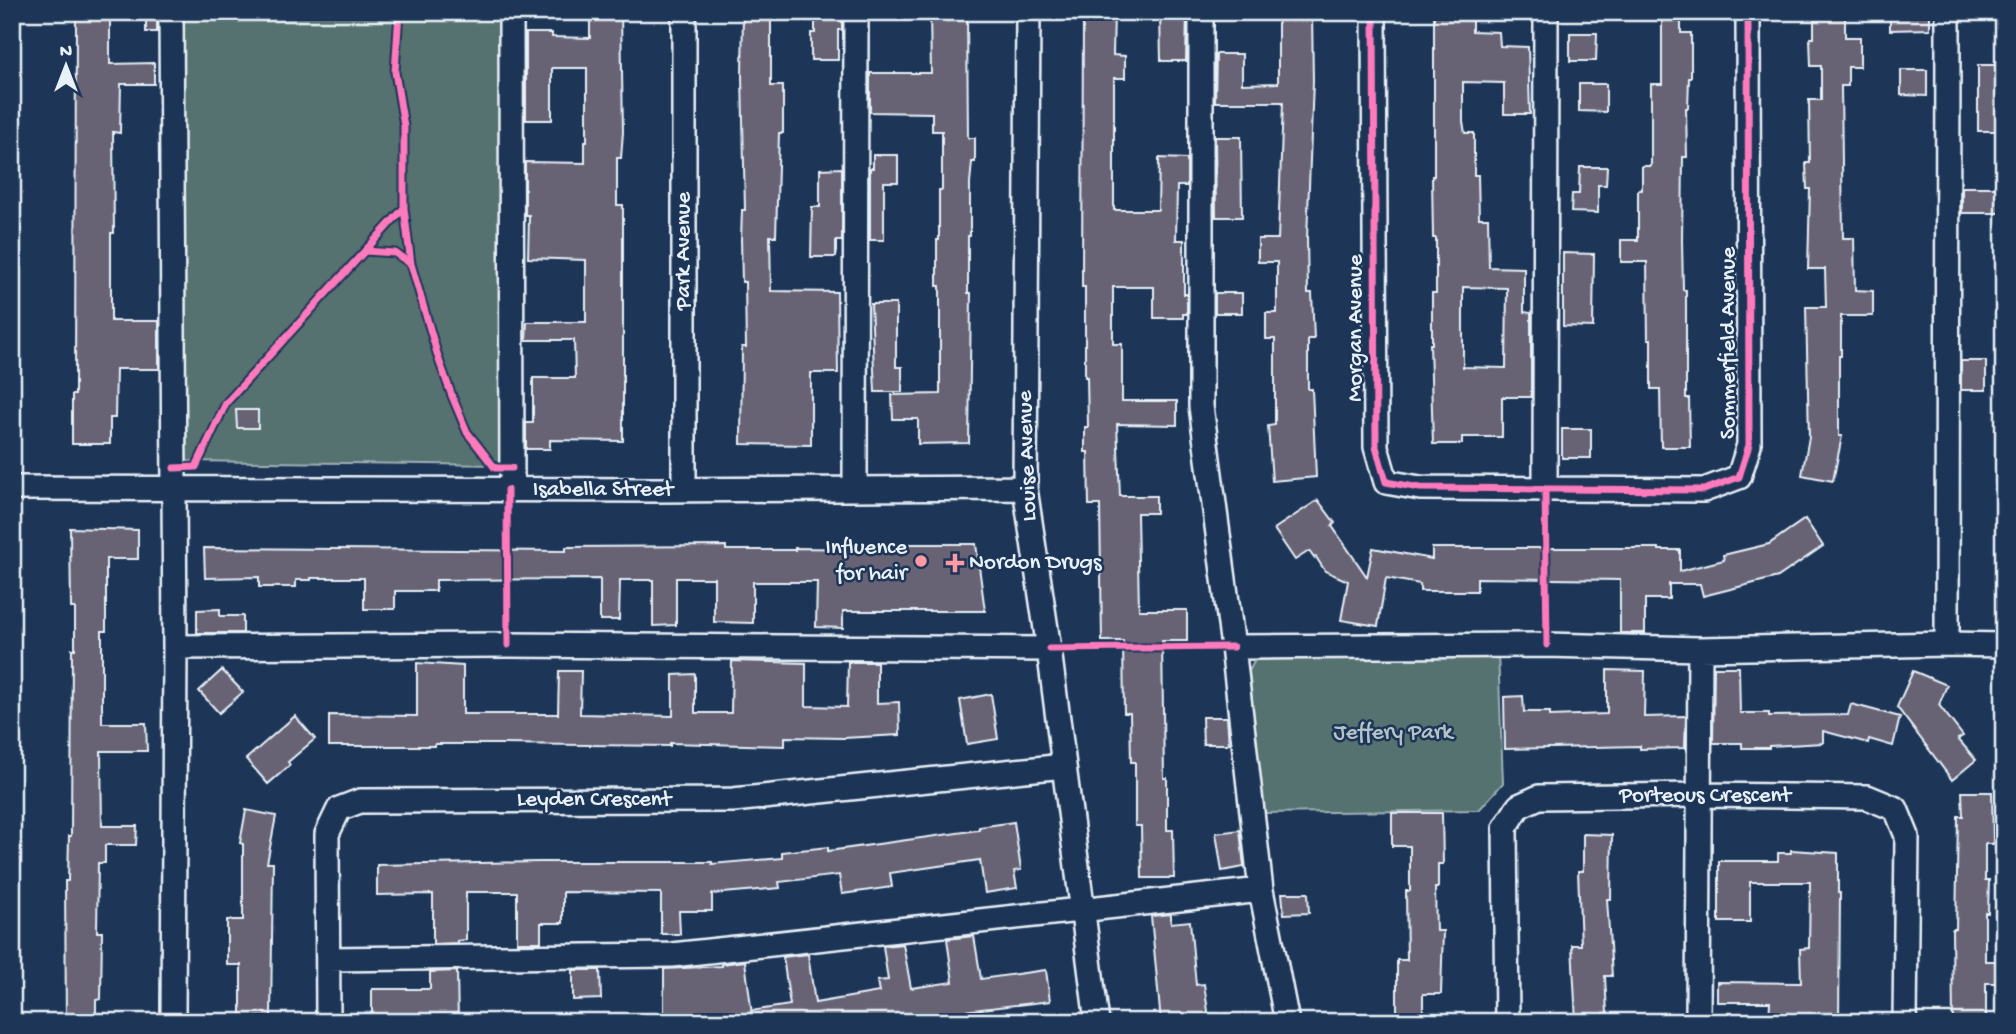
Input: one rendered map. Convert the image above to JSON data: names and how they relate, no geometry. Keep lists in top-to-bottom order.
{
  "streets": {
    "street": [
      "Park Avenue",
      "Morgan Avenue",
      "Sommerfield Avenue",
      "Louise Avenue",
      "Isabella Street",
      "Porteous Crescent",
      "Leyden Crescent"
    ]
  },
  "crossings": [
    ["Park Avenue", "Isabella Street"],
    ["Morgan Avenue", "Sommerfield Avenue"],
    ["Louise Avenue", "Isabella Street"],
    ["Louise Avenue", "Leyden Crescent"]
  ],
  "parks": ["Jeffery Park"],
  "places": {
    "other": ["Influence for hair"],
    "health": ["Nordon Drugs"]
  },
  "north": "top"
}
